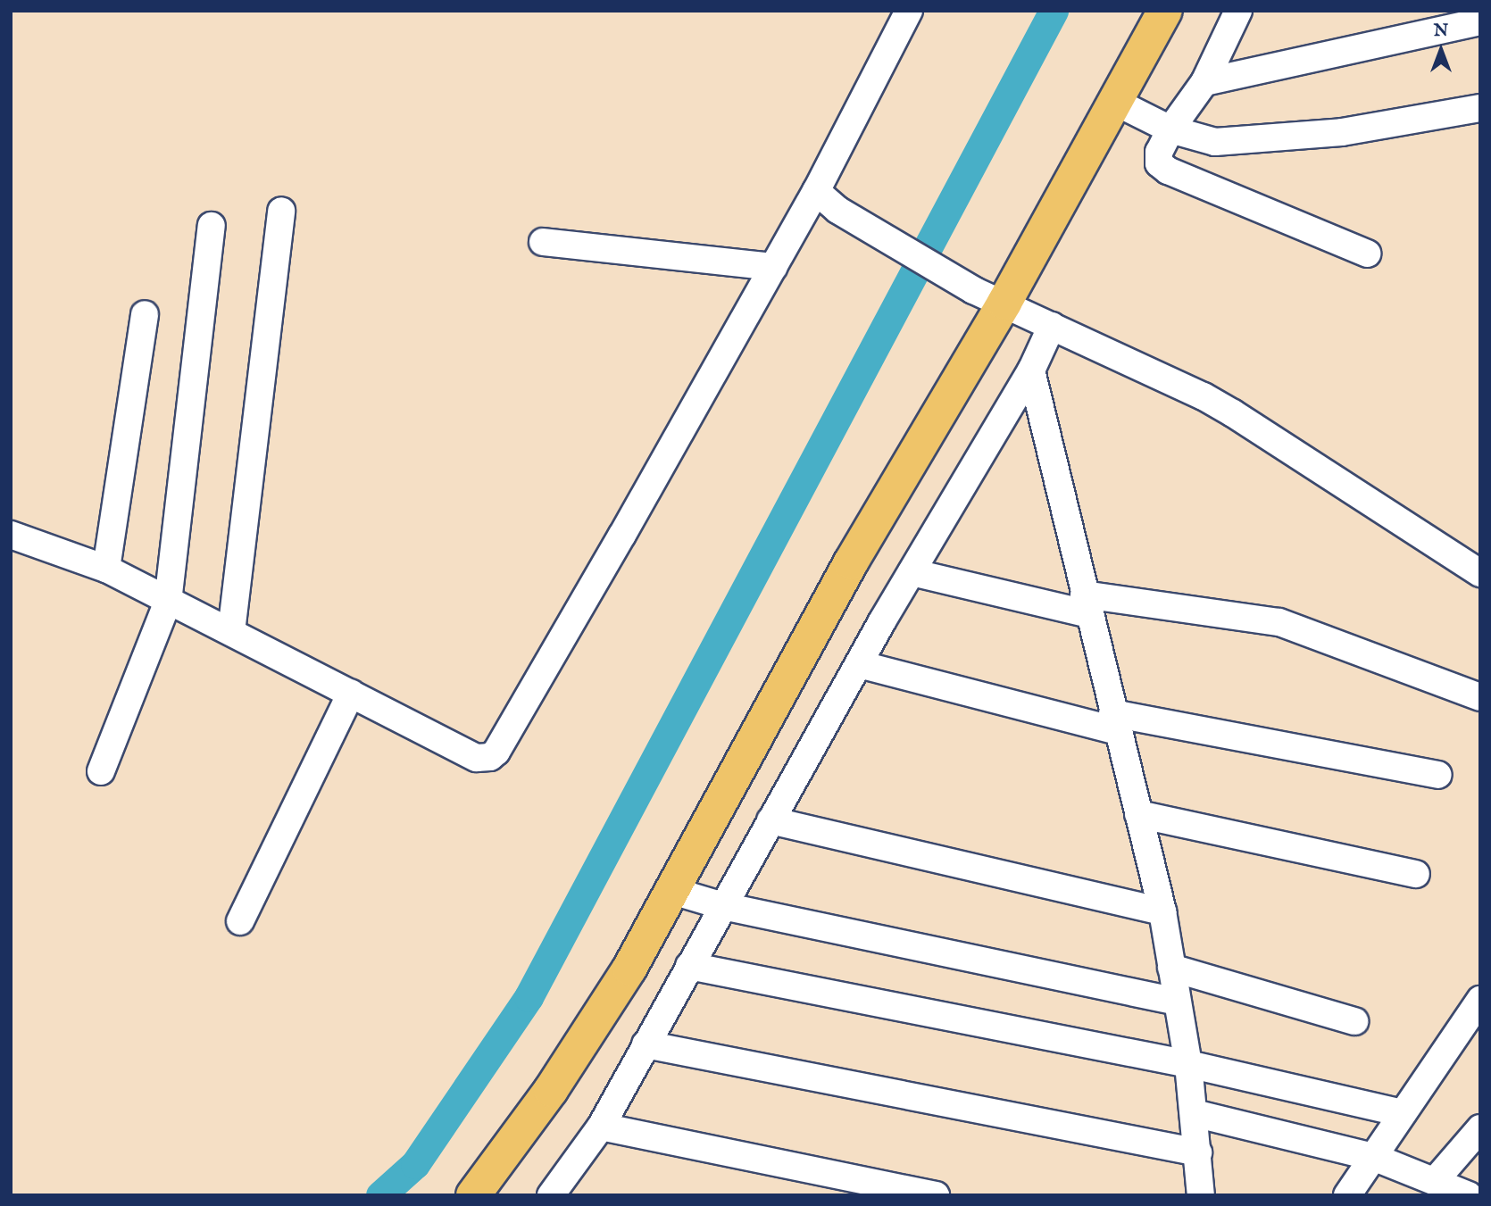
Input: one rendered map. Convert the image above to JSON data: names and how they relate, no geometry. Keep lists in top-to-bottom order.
{
  "north": "top"
}
